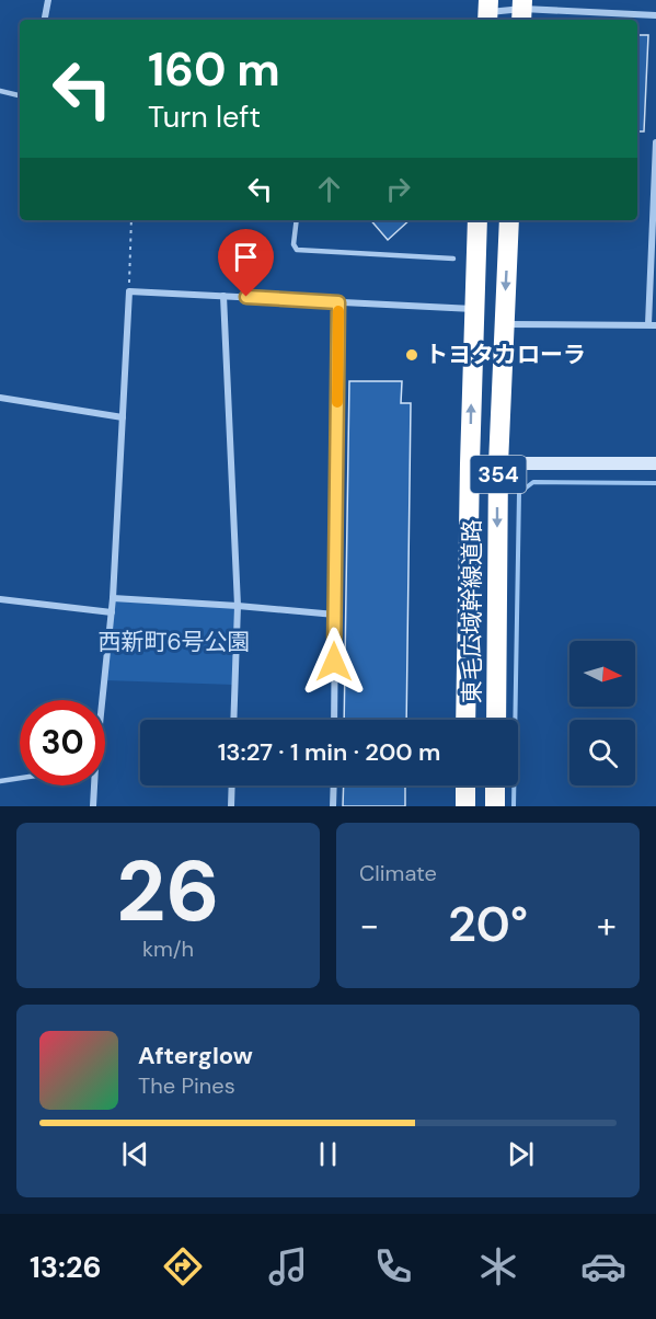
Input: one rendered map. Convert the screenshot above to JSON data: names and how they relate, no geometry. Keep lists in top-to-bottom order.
{
  "streets": {
    "highway": ["354", "東毛広域幹線道路"]
  },
  "parks": ["西新町6号公園"],
  "places": ["トヨタカローラ"],
  "north": "right",
  "page": {
    "turn": ["160 m", "Turn left"],
    "limit": "30",
    "trip": "13:27 · 1 min · 200 m",
    "tile": [
      ["26", "km/h"],
      "Climate"
    ],
    "heat": ["−", "20°", "+"],
    "song": ["Afterglow", "The Pines"],
    "tabs": "13:26"
  }
}
